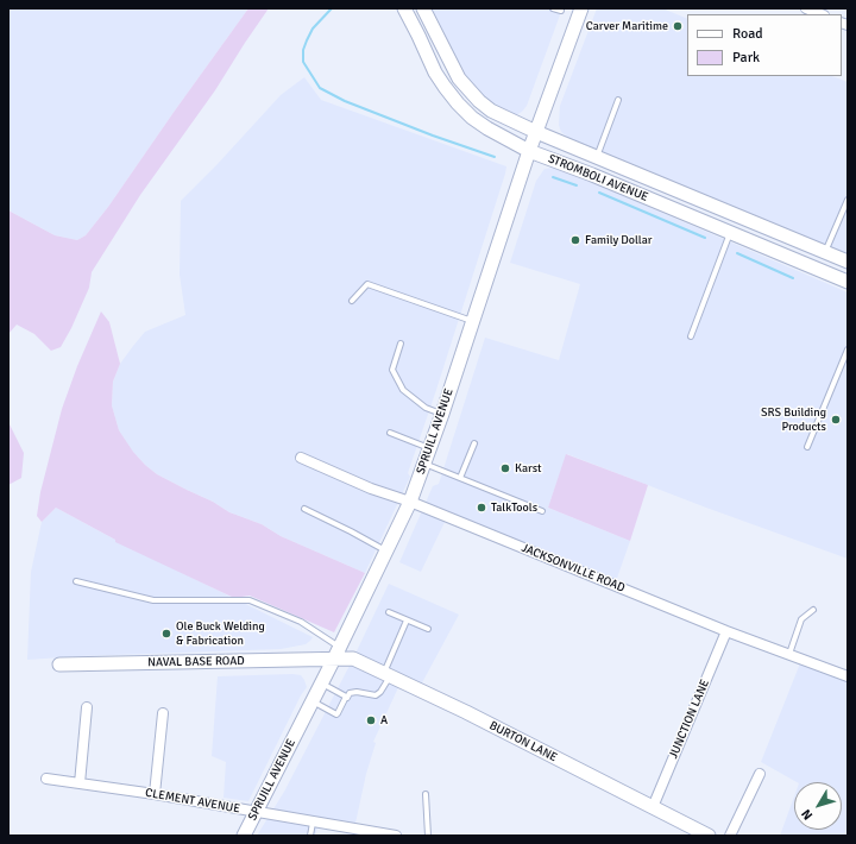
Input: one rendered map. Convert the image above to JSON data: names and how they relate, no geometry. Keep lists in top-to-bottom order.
{
  "streets": {
    "street": [
      "STROMBOLI AVENUE",
      "SPRUILL AVENUE",
      "JACKSONVILLE ROAD",
      "NAVAL BASE ROAD",
      "JUNCTION LANE",
      "BURTON LANE",
      "CLEMENT AVENUE"
    ]
  },
  "crossings": [
    ["STROMBOLI AVENUE", "SPRUILL AVENUE"],
    ["SPRUILL AVENUE", "JACKSONVILLE ROAD"],
    ["SPRUILL AVENUE", "NAVAL BASE ROAD"],
    ["SPRUILL AVENUE", "BURTON LANE"],
    ["SPRUILL AVENUE", "CLEMENT AVENUE"],
    ["JACKSONVILLE ROAD", "JUNCTION LANE"],
    ["NAVAL BASE ROAD", "BURTON LANE"],
    ["JUNCTION LANE", "BURTON LANE"]
  ],
  "places": [
    "Carver Maritime",
    "Family Dollar",
    "SRS Building Products",
    "Karst",
    "TalkTools",
    "Ole Buck Welding & Fabrication",
    "A"
  ],
  "legend": ["Road", "Park"],
  "north": "bottom left"
}
